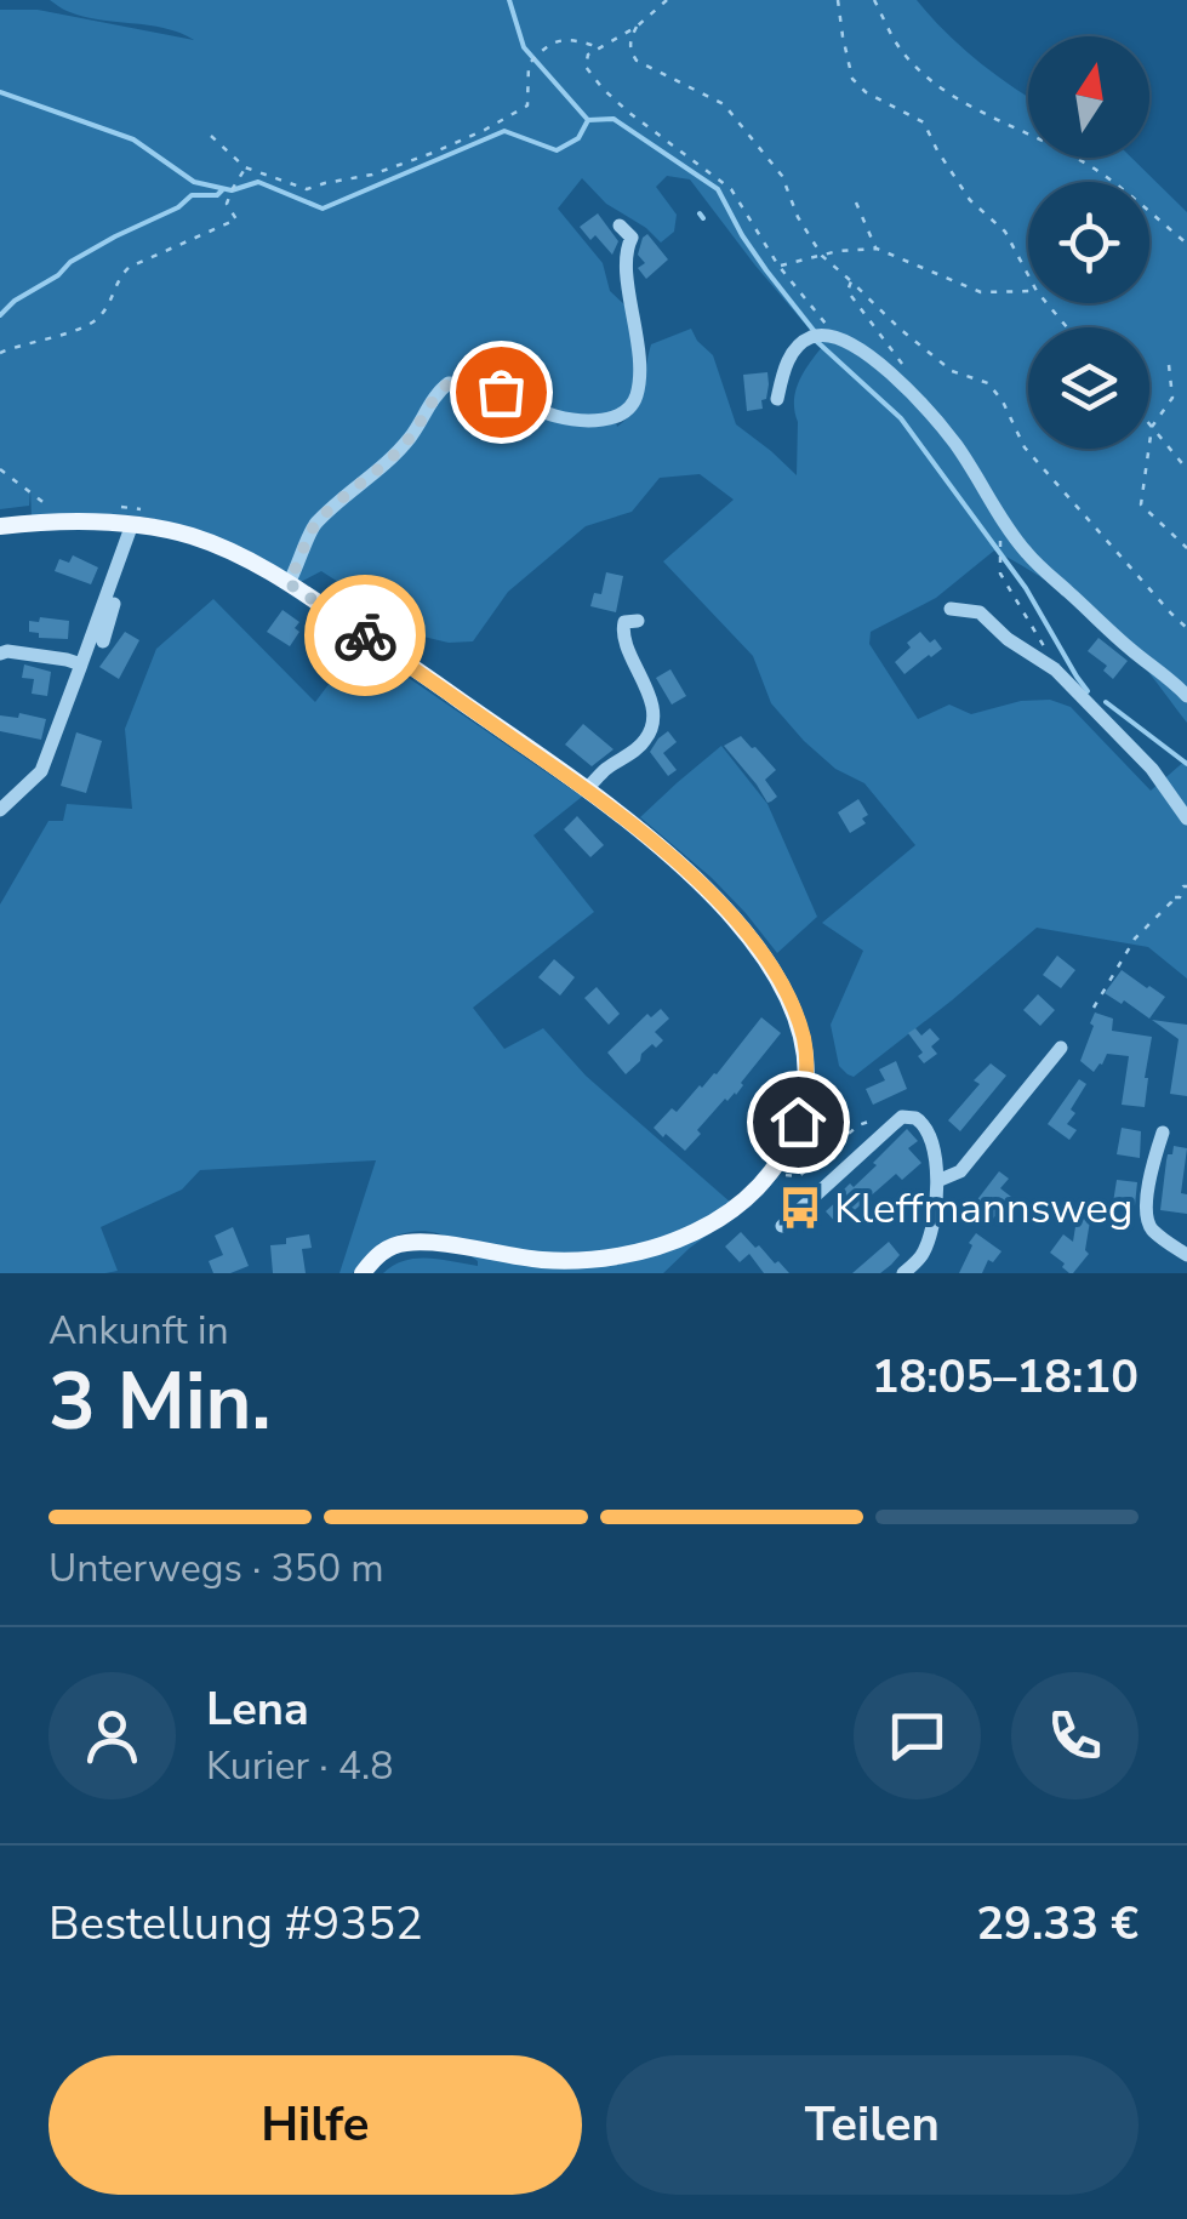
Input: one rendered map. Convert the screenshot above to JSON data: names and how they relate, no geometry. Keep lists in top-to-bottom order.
{
  "places": {
    "bus stop": ["Kleffmannsweg"]
  },
  "north": "top",
  "page": {
    "heading": ["3 Min.", "Ankunft in", "18:05–18:10"],
    "panel": [
      "Lena",
      "Kurier · 4.8",
      "Bestellung #9352",
      "29.33 €"
    ],
    "bar": "Unterwegs · 350 m",
    "buttons": ["Hilfe", "Teilen"]
  }
}
